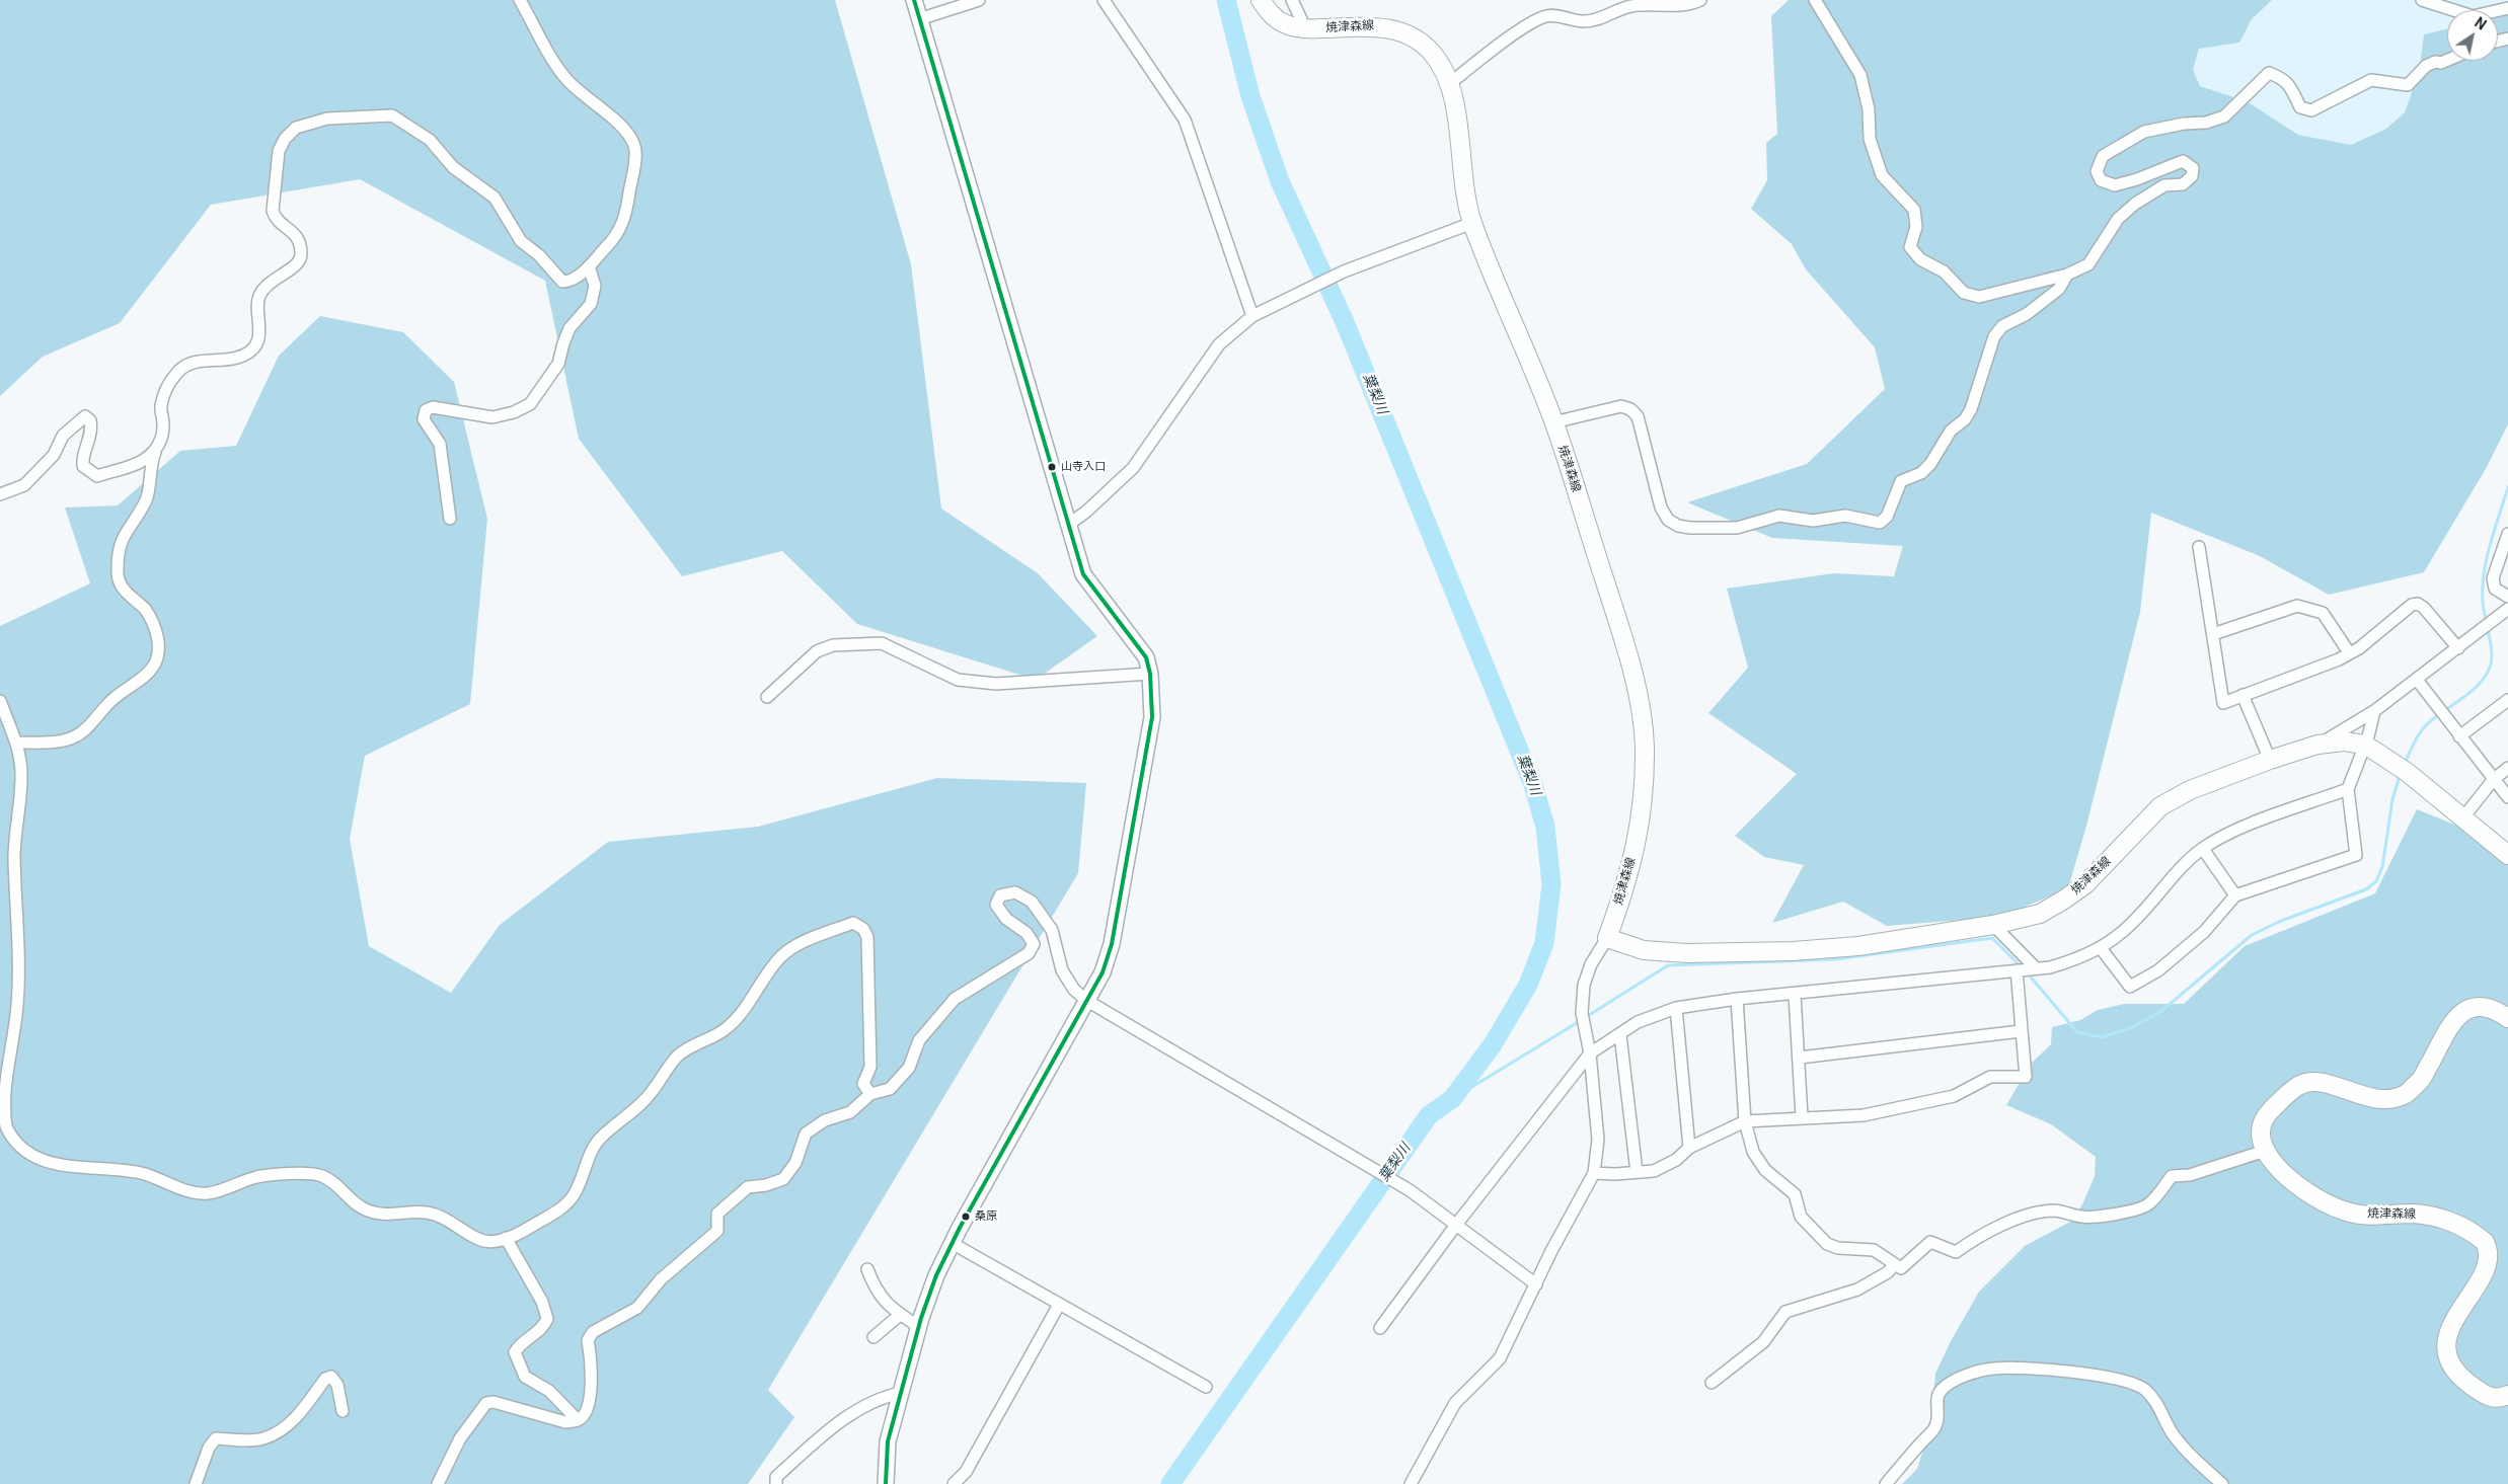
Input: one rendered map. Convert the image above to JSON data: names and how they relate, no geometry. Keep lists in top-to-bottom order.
{
  "streets": {
    "main road": ["焼津森線"]
  },
  "water": ["葉梨川"],
  "places": ["山寺入口", "桑原"],
  "north": "top right"
}
